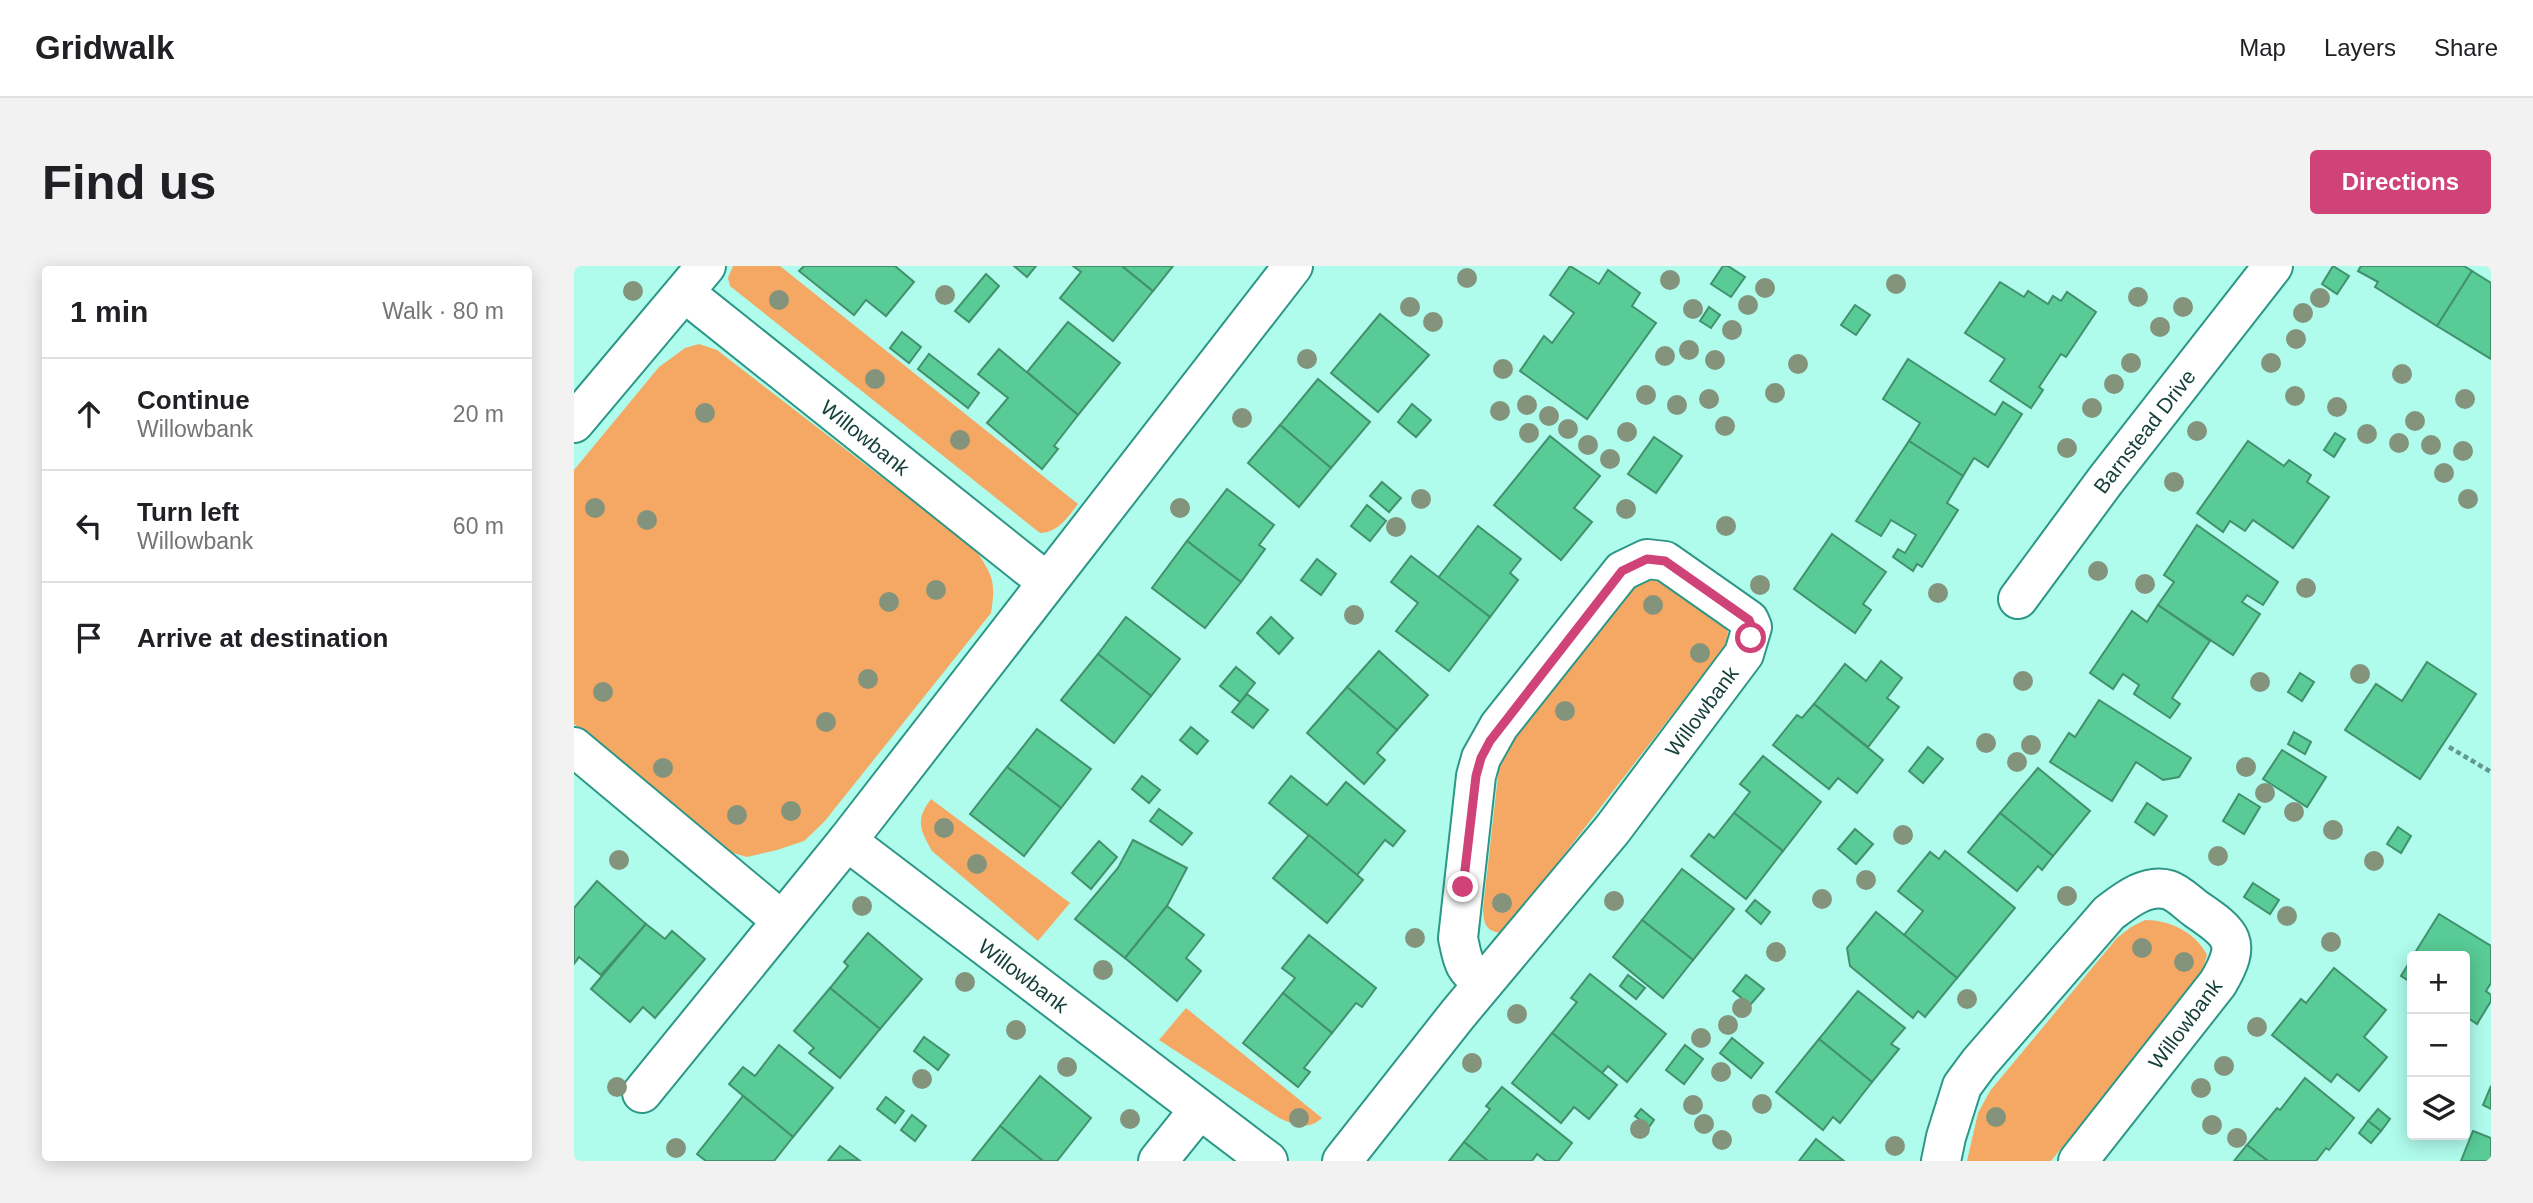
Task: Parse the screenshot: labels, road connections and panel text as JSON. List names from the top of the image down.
{
  "streets": {
    "street": ["Barnstead Drive", "Willowbank"]
  },
  "page": {
    "header": "Gridwalk",
    "nav": ["Map", "Layers", "Share"],
    "buttons": "Directions",
    "title": "Find us",
    "heading": ["1 min", "Walk · 80 m"],
    "list": [
      ["Continue", "Willowbank", "20 m"],
      ["Turn left", "Willowbank", "60 m"],
      "Arrive at destination"
    ],
    "map_buttons": ["+", "−"]
  }
}
